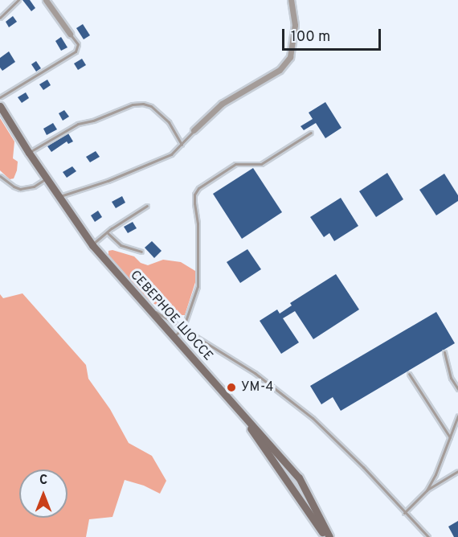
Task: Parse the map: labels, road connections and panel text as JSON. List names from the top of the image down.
{
  "streets": {
    "main road": ["СЕВЕРНОЕ ШОССЕ"]
  },
  "places": ["УМ-4"],
  "scale_bar": "100 m",
  "north": "top"
}
